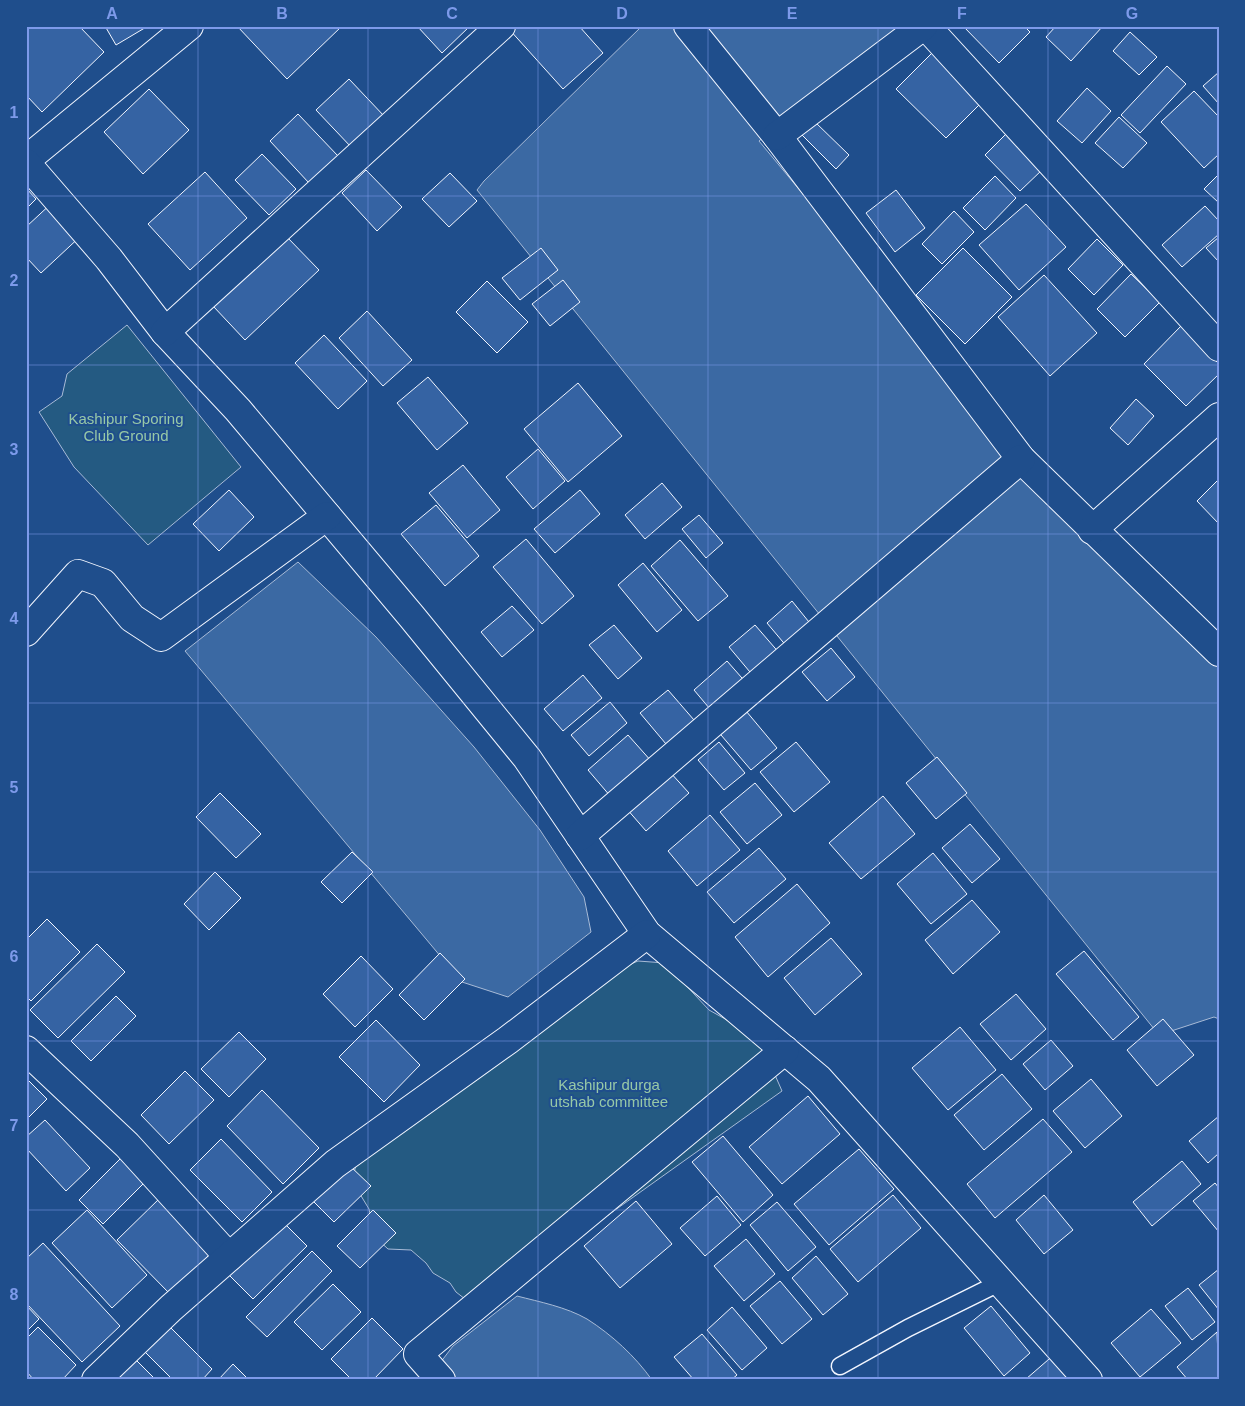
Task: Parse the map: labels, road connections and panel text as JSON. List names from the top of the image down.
{
  "parks": ["Kashipur Sporing Club Ground", "Kashipur durga utshab committee"],
  "grid": {
    "columns": [
      "A",
      "B",
      "C",
      "D",
      "E",
      "F",
      "G"
    ],
    "rows": [
      "1",
      "2",
      "3",
      "4",
      "5",
      "6",
      "7",
      "8"
    ]
  }
}
